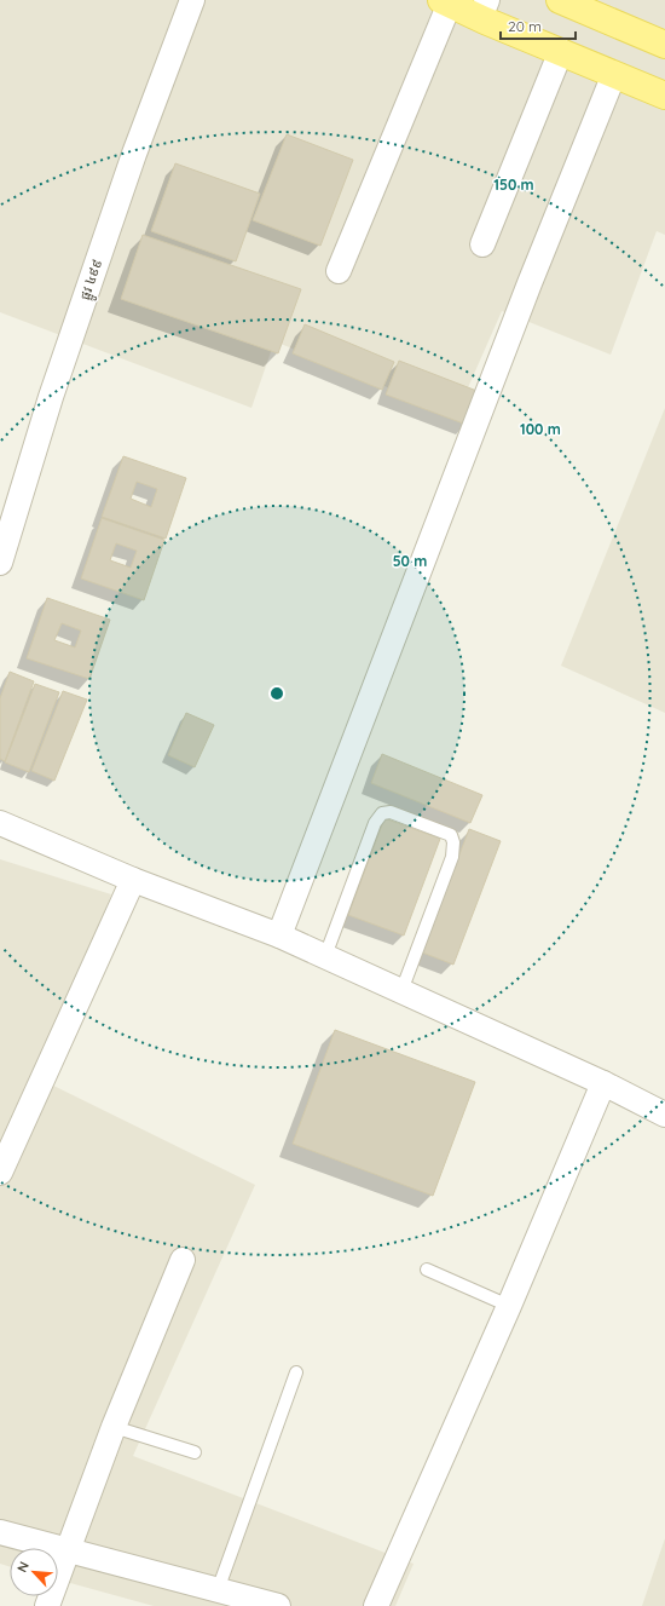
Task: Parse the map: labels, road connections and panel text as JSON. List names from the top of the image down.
{
  "streets": {
    "street": ["ផ្លូវ ៤៩៩"]
  },
  "scale_bar": "20 m",
  "north": "top left",
  "rings": ["150 m", "100 m", "50 m"]
}
